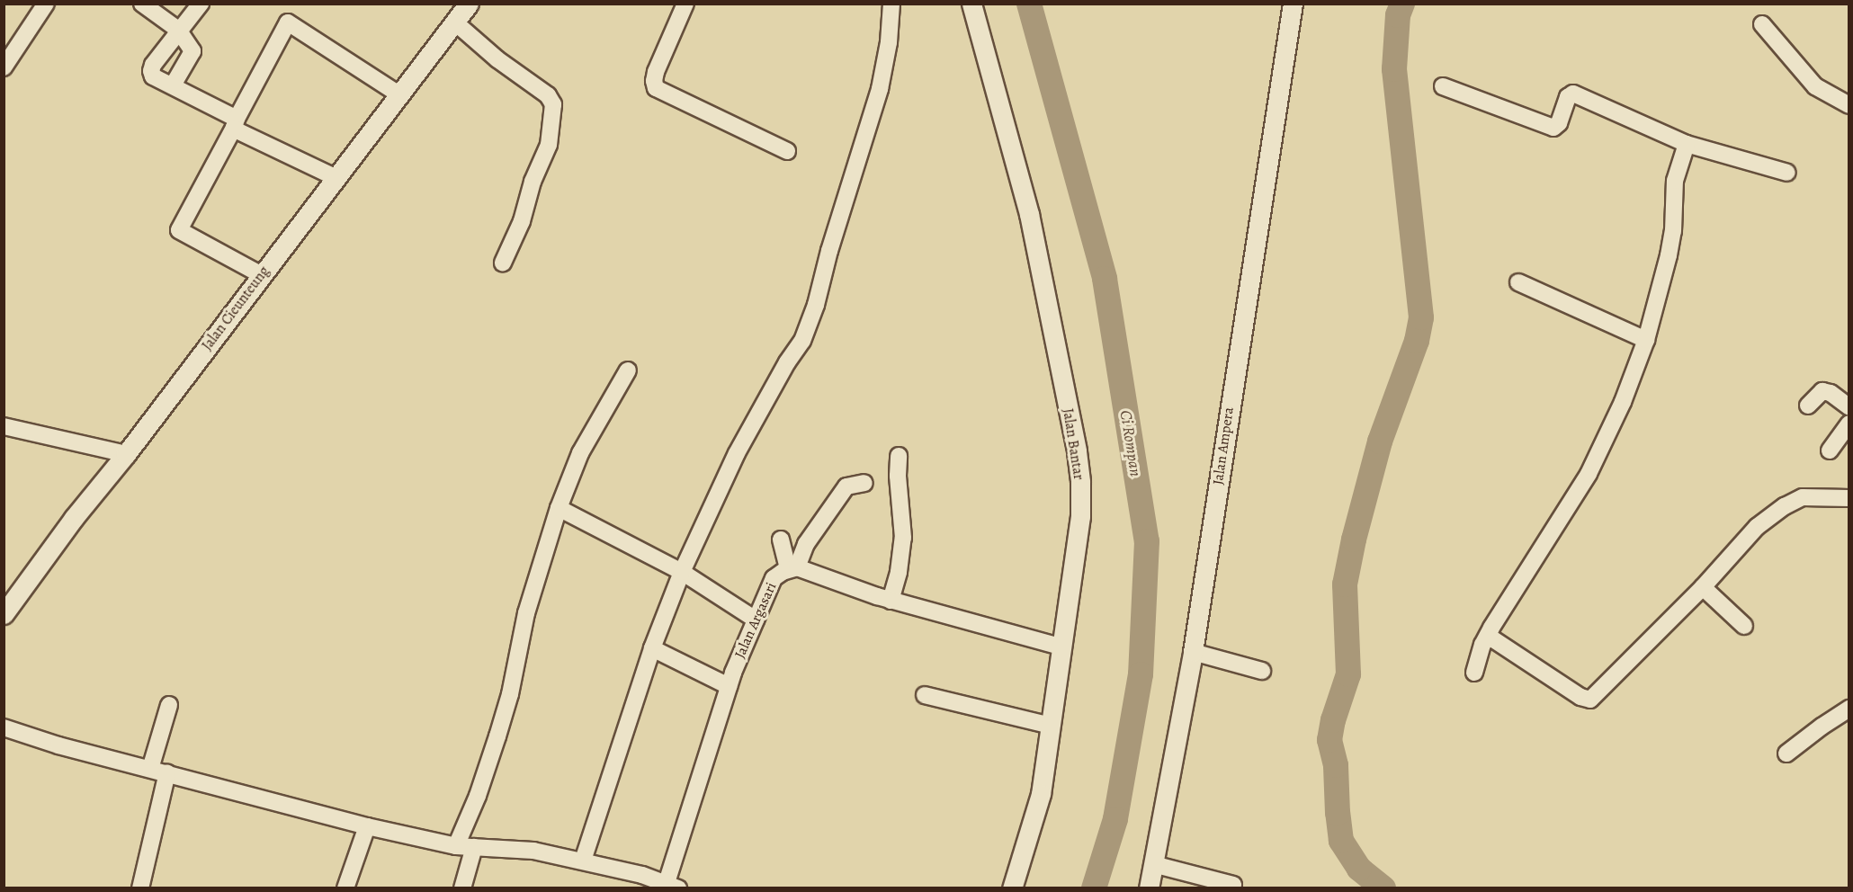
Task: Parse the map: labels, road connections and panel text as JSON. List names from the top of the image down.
{
  "streets": {
    "street": [
      "Jalan Cieunteung",
      "Jalan Bantar",
      "Jalan Ampera",
      "Jalan Argasari"
    ]
  },
  "water": ["Ci Rompan"]
}
